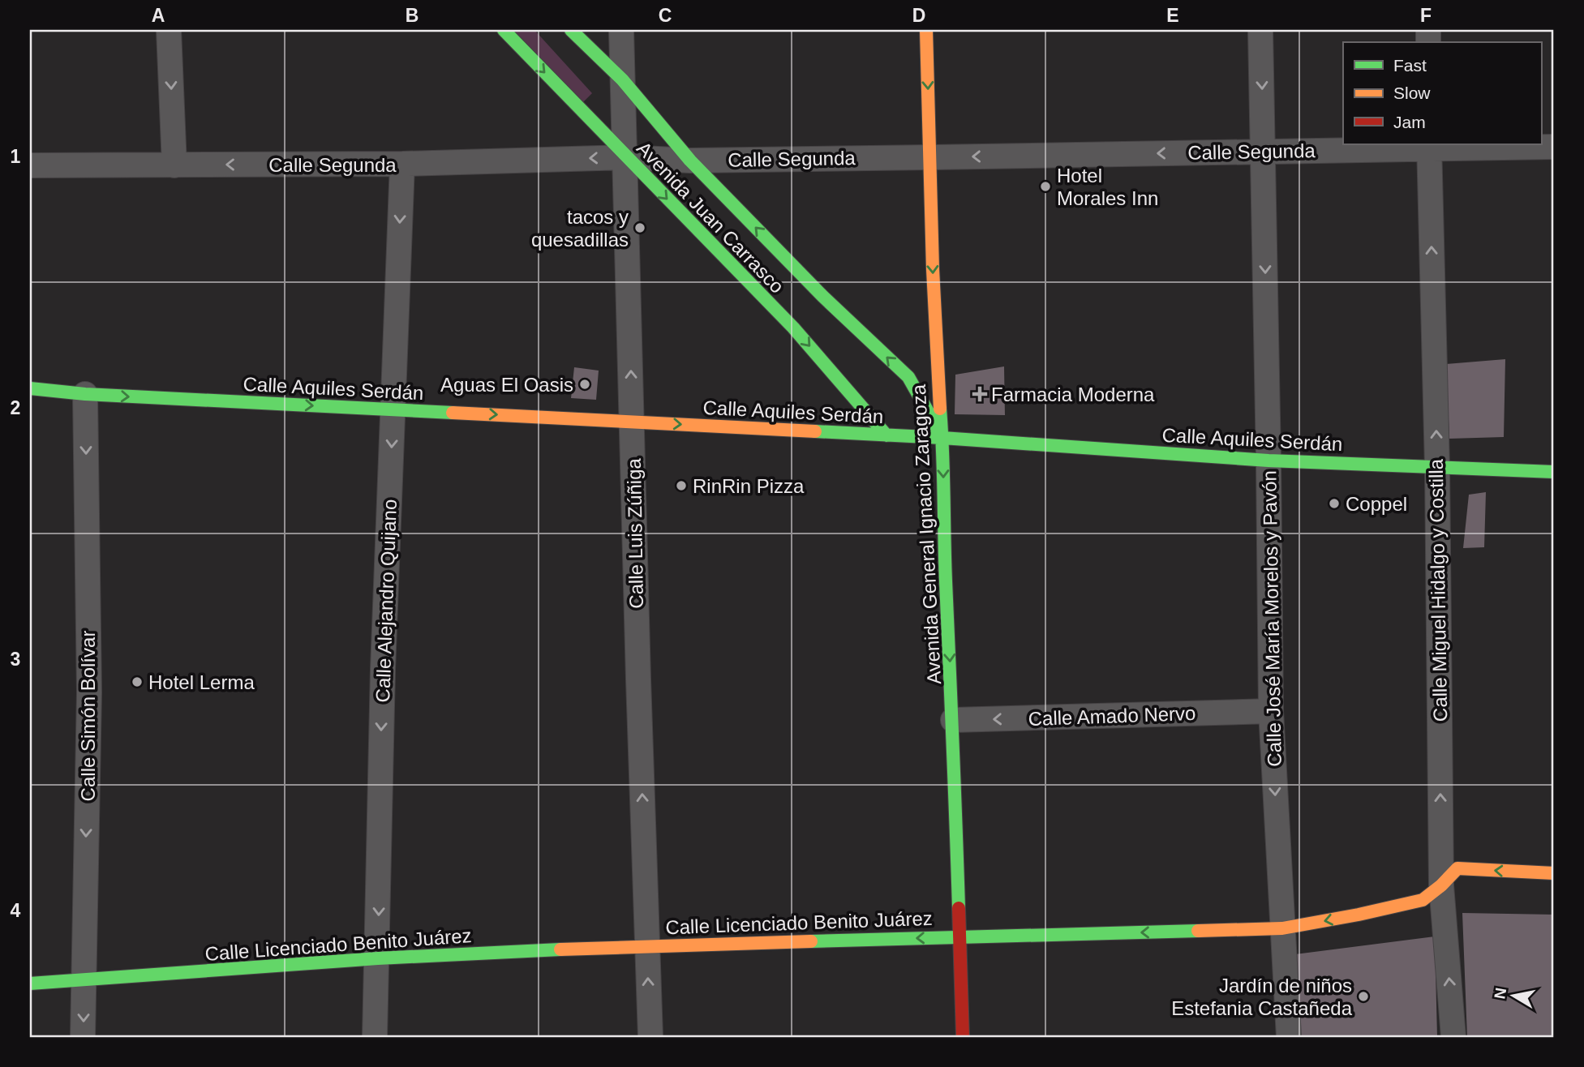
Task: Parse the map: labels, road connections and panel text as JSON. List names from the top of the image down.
{
  "streets": {
    "street": [
      "Calle Segunda",
      "Avenida Juan Carrasco",
      "Calle Aquiles Serdán",
      "Calle Luis Zúñiga",
      "Avenida General Ignacio Zaragoza",
      "Calle Miguel Hidalgo y Costilla",
      "Calle Alejandro Quijano",
      "Calle José María Morelos y Pavón",
      "Calle Simón Bolívar",
      "Calle Amado Nervo",
      "Calle Licenciado Benito Juárez"
    ]
  },
  "crossings": [
    ["Calle Segunda", "Avenida Juan Carrasco"],
    ["Calle Segunda", "Calle Luis Zúñiga"],
    ["Calle Segunda", "Avenida General Ignacio Zaragoza"],
    ["Calle Segunda", "Calle Miguel Hidalgo y Costilla"],
    ["Calle Segunda", "Calle Alejandro Quijano"],
    ["Calle Segunda", "Calle José María Morelos y Pavón"],
    ["Avenida Juan Carrasco", "Calle Aquiles Serdán"],
    ["Avenida Juan Carrasco", "Calle Luis Zúñiga"],
    ["Avenida Juan Carrasco", "Avenida General Ignacio Zaragoza"],
    ["Calle Aquiles Serdán", "Calle Luis Zúñiga"],
    ["Calle Aquiles Serdán", "Avenida General Ignacio Zaragoza"],
    ["Calle Aquiles Serdán", "Calle Miguel Hidalgo y Costilla"],
    ["Calle Aquiles Serdán", "Calle Alejandro Quijano"],
    ["Calle Aquiles Serdán", "Calle José María Morelos y Pavón"],
    ["Calle Aquiles Serdán", "Calle Simón Bolívar"],
    ["Calle Luis Zúñiga", "Calle Licenciado Benito Juárez"],
    ["Avenida General Ignacio Zaragoza", "Calle Amado Nervo"],
    ["Avenida General Ignacio Zaragoza", "Calle Licenciado Benito Juárez"],
    ["Calle Miguel Hidalgo y Costilla", "Calle Licenciado Benito Juárez"],
    ["Calle Alejandro Quijano", "Calle Licenciado Benito Juárez"],
    ["Calle José María Morelos y Pavón", "Calle Amado Nervo"],
    ["Calle José María Morelos y Pavón", "Calle Licenciado Benito Juárez"],
    ["Calle Simón Bolívar", "Calle Licenciado Benito Juárez"]
  ],
  "one_way": [
    "Calle Segunda",
    "Calle Aquiles Serdán",
    "Calle Luis Zúñiga",
    "Avenida General Ignacio Zaragoza",
    "Calle Miguel Hidalgo y Costilla",
    "Calle Alejandro Quijano",
    "Calle José María Morelos y Pavón",
    "Calle Simón Bolívar",
    "Calle Amado Nervo",
    "Calle Licenciado Benito Juárez"
  ],
  "places": {
    "other": [
      "Hotel Morales Inn",
      "tacos y quesadillas",
      "Aguas El Oasis",
      "RinRin Pizza",
      "Coppel",
      "Hotel Lerma",
      "Jardín de niños Estefania Castañeda"
    ],
    "health": ["Farmacia Moderna"]
  },
  "legend": ["Fast", "Slow", "Jam"],
  "north": "left",
  "grid": {
    "columns": [
      "A",
      "B",
      "C",
      "D",
      "E",
      "F"
    ],
    "rows": [
      "1",
      "2",
      "3",
      "4"
    ]
  }
}
